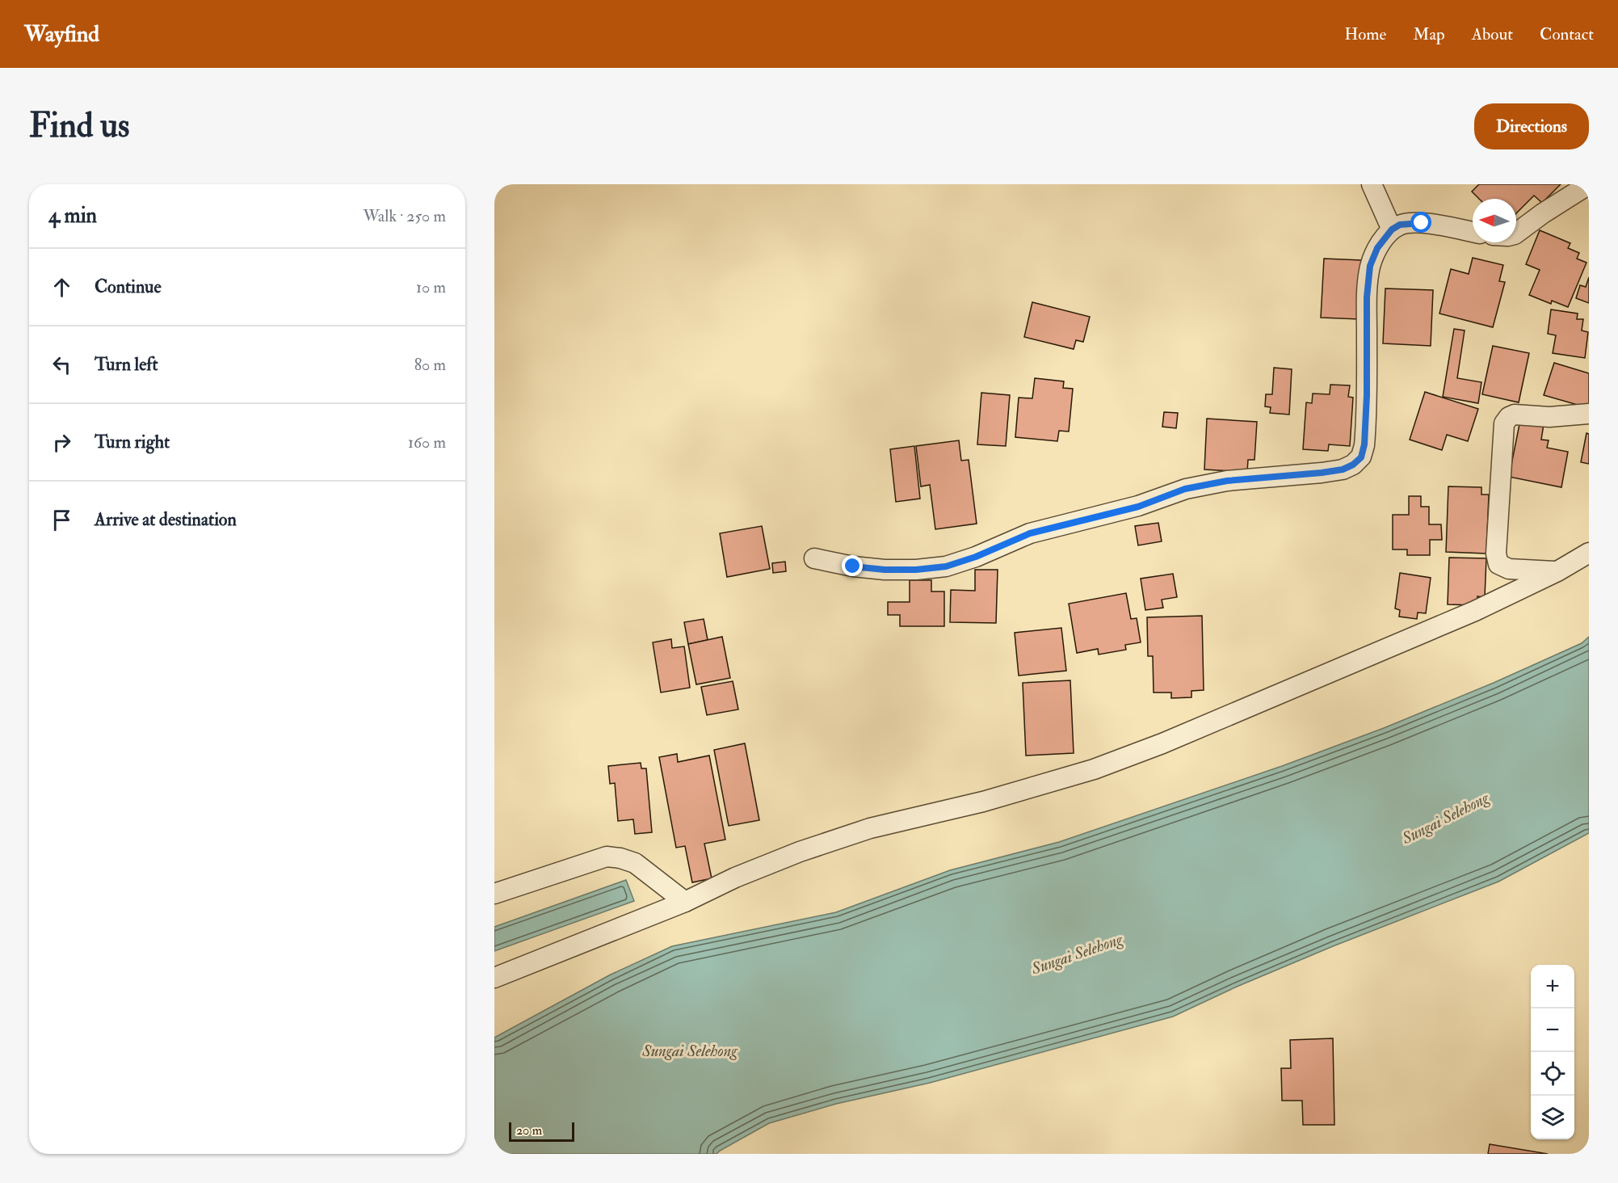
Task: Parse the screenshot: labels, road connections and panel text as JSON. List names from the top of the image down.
{
  "water": ["Sungai Selehong"],
  "scale_bar": "20 m",
  "north": "left",
  "page": {
    "header": "Wayfind",
    "nav": [
      "Home",
      "Map",
      "About",
      "Contact"
    ],
    "buttons": "Directions",
    "title": "Find us",
    "heading": ["4 min", "Walk · 250 m"],
    "list": [
      ["Continue", "10 m"],
      ["Turn left", "80 m"],
      ["Turn right", "160 m"],
      "Arrive at destination"
    ],
    "map_buttons": ["+", "−"],
    "scale": "20 m"
  }
}
